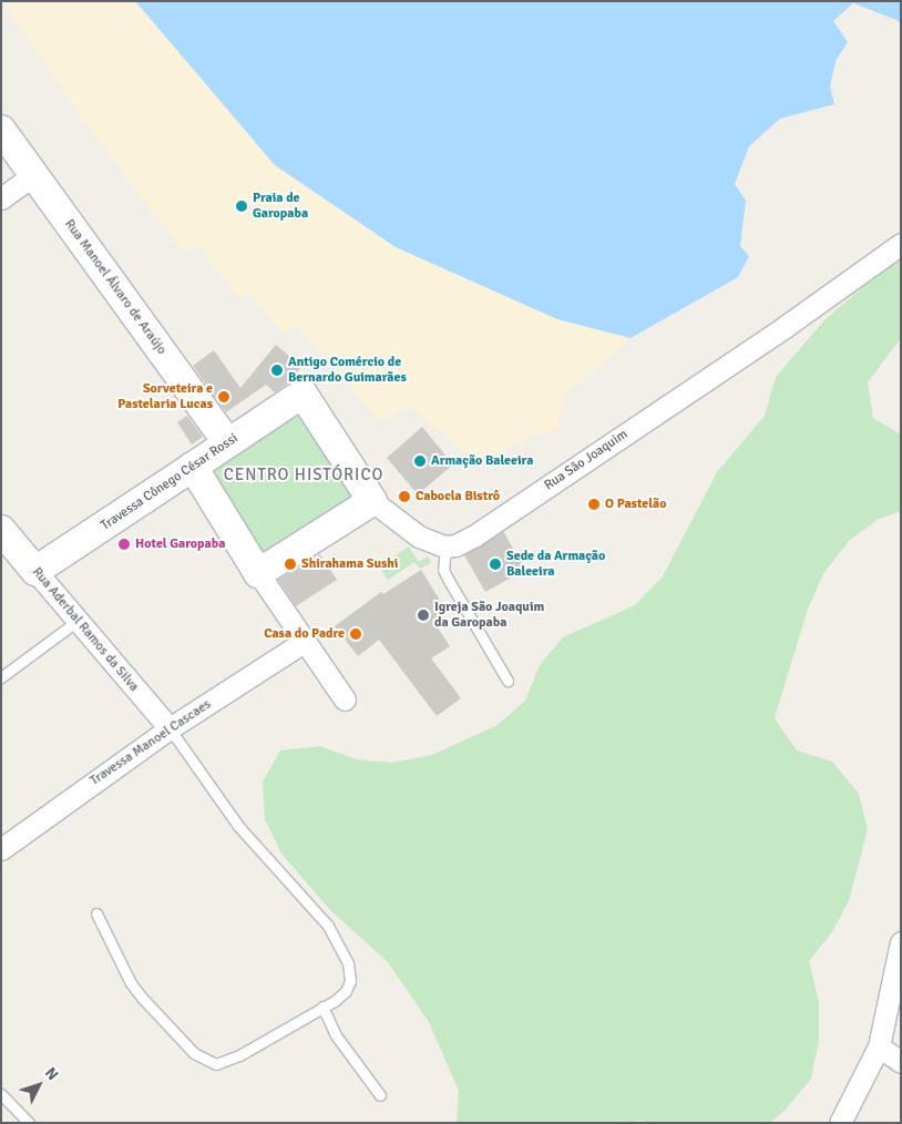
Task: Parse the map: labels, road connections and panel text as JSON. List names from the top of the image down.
{
  "streets": {
    "street": [
      "Rua Manoel Álvaro de Araújo",
      "Rua São Joaquim",
      "Travessa Cônego César Rossi",
      "Rua Aderbal Ramos da Silva",
      "Travessa Manoel Cascaes"
    ]
  },
  "crossings": [
    ["Rua Manoel Álvaro de Araújo", "Travessa Cônego César Rossi"],
    ["Travessa Cônego César Rossi", "Rua Aderbal Ramos da Silva"],
    ["Rua Aderbal Ramos da Silva", "Travessa Manoel Cascaes"]
  ],
  "districts": ["CENTRO HISTÓRICO"],
  "places": [
    "Praia de Garopaba",
    "Antigo Comércio de Bernardo Guimarães",
    "Sorveteira e Pastelaria Lucas",
    "Armação Baleeira",
    "Cabocla Bistrô",
    "O Pastelão",
    "Hotel Garopaba",
    "Shirahama Sushi",
    "Sede da Armação Baleeira",
    "Igreja São Joaquim da Garopaba",
    "Casa do Padre"
  ],
  "north": "top right"
}
